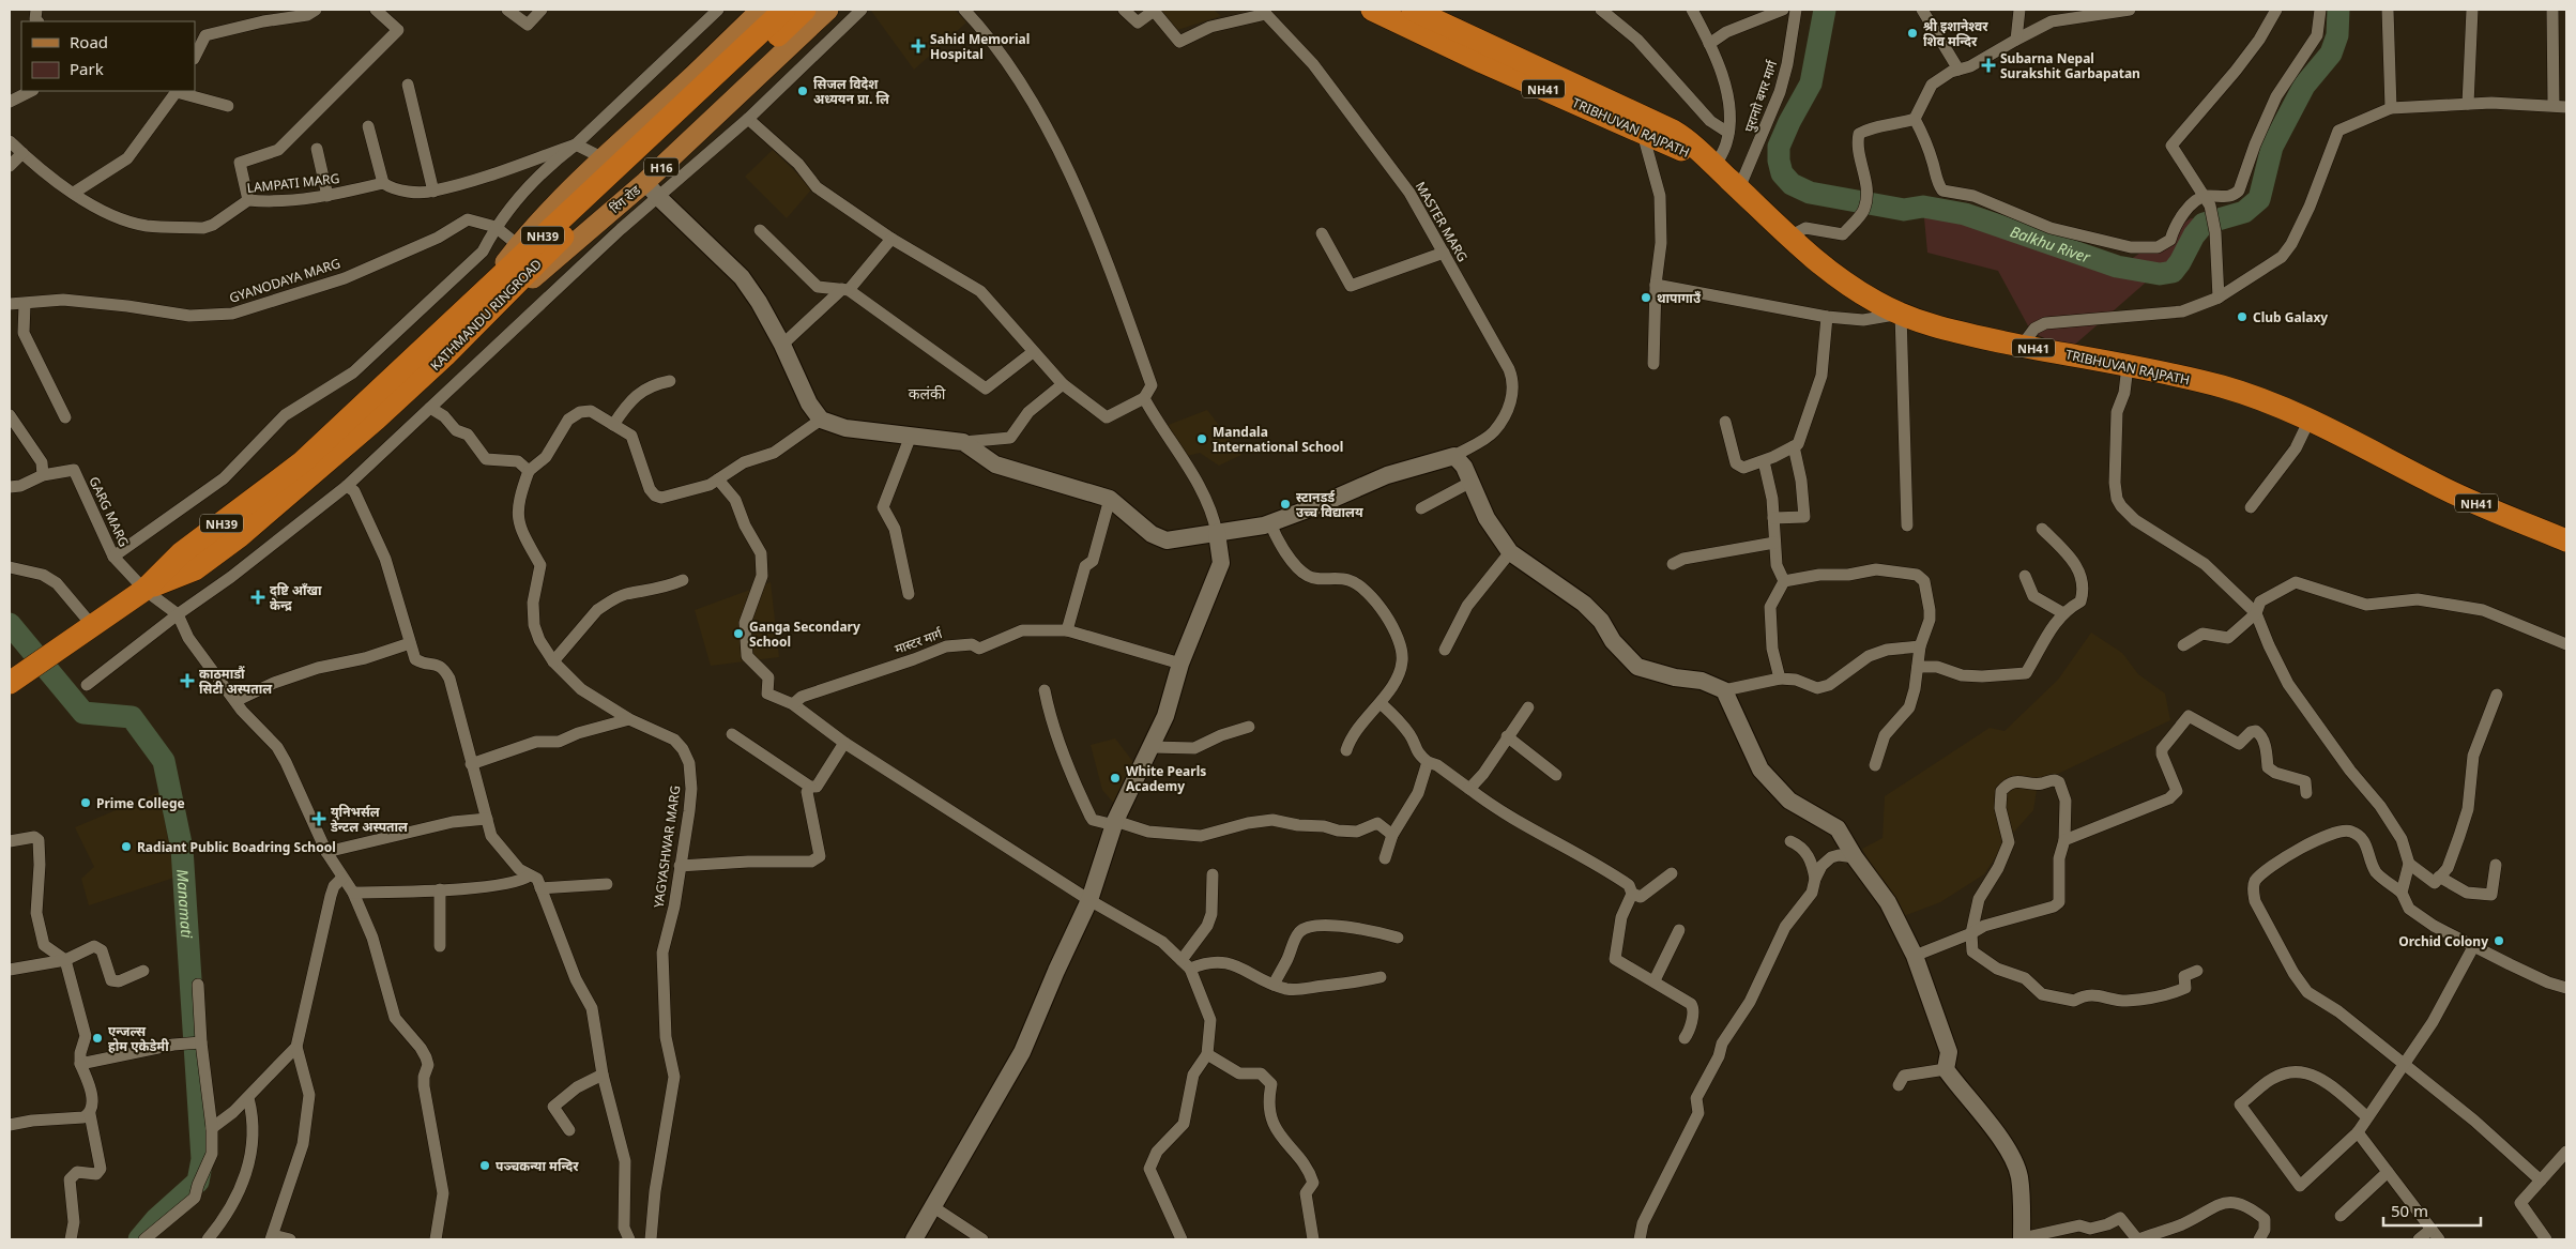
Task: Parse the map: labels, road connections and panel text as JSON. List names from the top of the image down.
{
  "streets": {
    "highway": [
      "NH41",
      "TRIBHUVAN RAJPATH",
      "NH39",
      "KATHMANDU RINGROAD"
    ],
    "main road": ["H16", "रिंग रोड"],
    "street": [
      "पुरानाो बगर मार्ग",
      "LAMPATI MARG",
      "MASTER MARG",
      "GYANODAYA MARG",
      "GARG MARG",
      "मास्टर मार्ग",
      "YAGYASHWAR MARG"
    ]
  },
  "crossings": [
    ["पुरानाो बगर मार्ग", "TRIBHUVAN RAJPATH"],
    ["रिंग रोड", "KATHMANDU RINGROAD"],
    ["KATHMANDU RINGROAD", "GARG MARG"]
  ],
  "districts": ["कलंकी"],
  "water": ["Balkhu River", "Manamati"],
  "places": {
    "other": [
      "श्री इशानेश्वर शिव मन्दिर",
      "सिजल विदेश अध्ययन प्रा. लि",
      "थापागाउँ",
      "Club Galaxy",
      "Mandala International School",
      "स्टानडर्ड उच्च विद्यालय",
      "Ganga Secondary School",
      "White Pearls Academy",
      "Prime College",
      "Radiant Public Boadring School",
      "Orchid Colony",
      "एन्जल्स होम एकेडेमी",
      "पञ्चकन्या मन्दिर"
    ],
    "health": [
      "Sahid Memorial Hospital",
      "Subarna Nepal Surakshit Garbapatan",
      "द्ष्टि आँखा केन्द्र",
      "काठमाडौं सिटी अस्पताल",
      "युनिभर्सल डेन्टल अस्पताल"
    ]
  },
  "legend": ["Road", "Park"],
  "scale_bar": "50 m"
}
